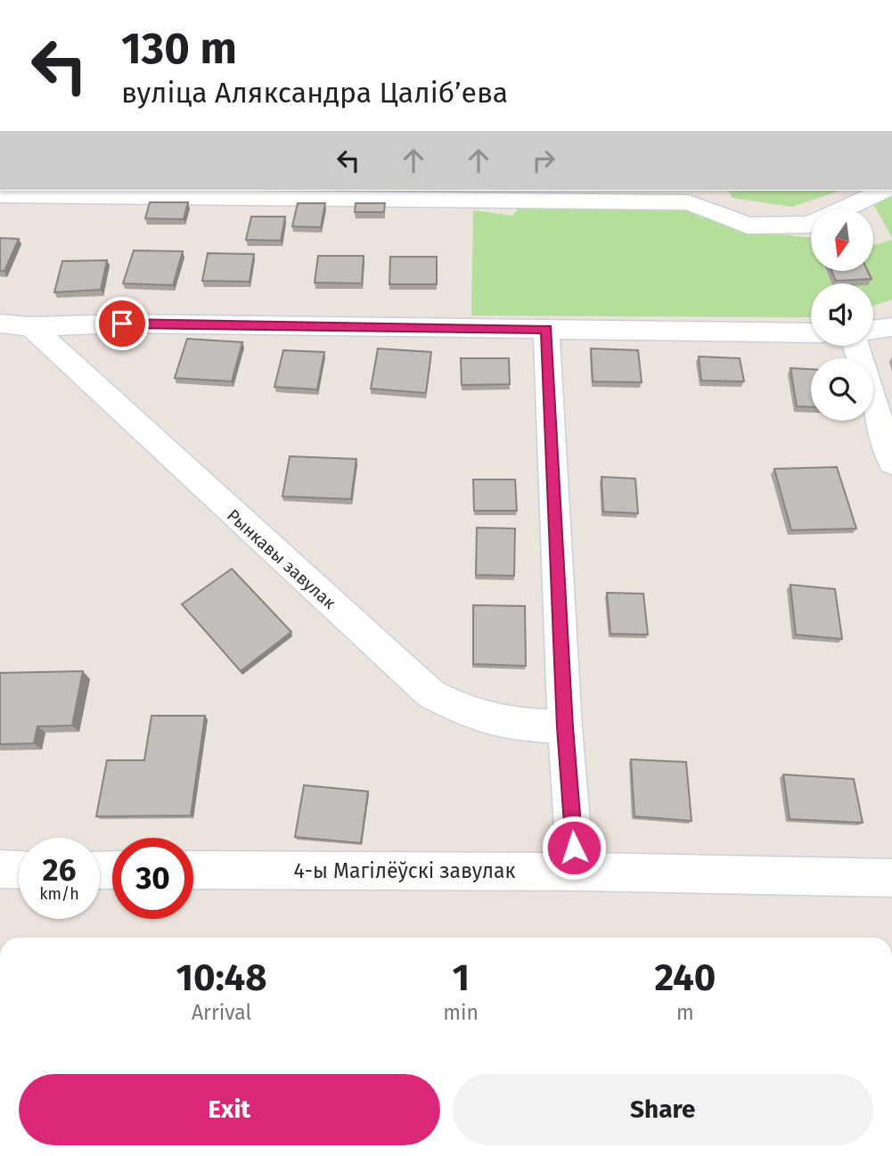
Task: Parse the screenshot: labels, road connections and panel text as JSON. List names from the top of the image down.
{
  "streets": {
    "street": ["Рынкавы завулак", "4-ы Магілёўскі завулак"]
  },
  "north": "bottom",
  "page": {
    "turn": ["130 m", "вуліца Аляксандра Цалібʼева"],
    "speed": "26 km/h",
    "limit": "30",
    "eta": [
      "10:48",
      "Arrival",
      "1",
      "min",
      "240",
      "m"
    ],
    "buttons": ["Exit", "Share"]
  }
}
